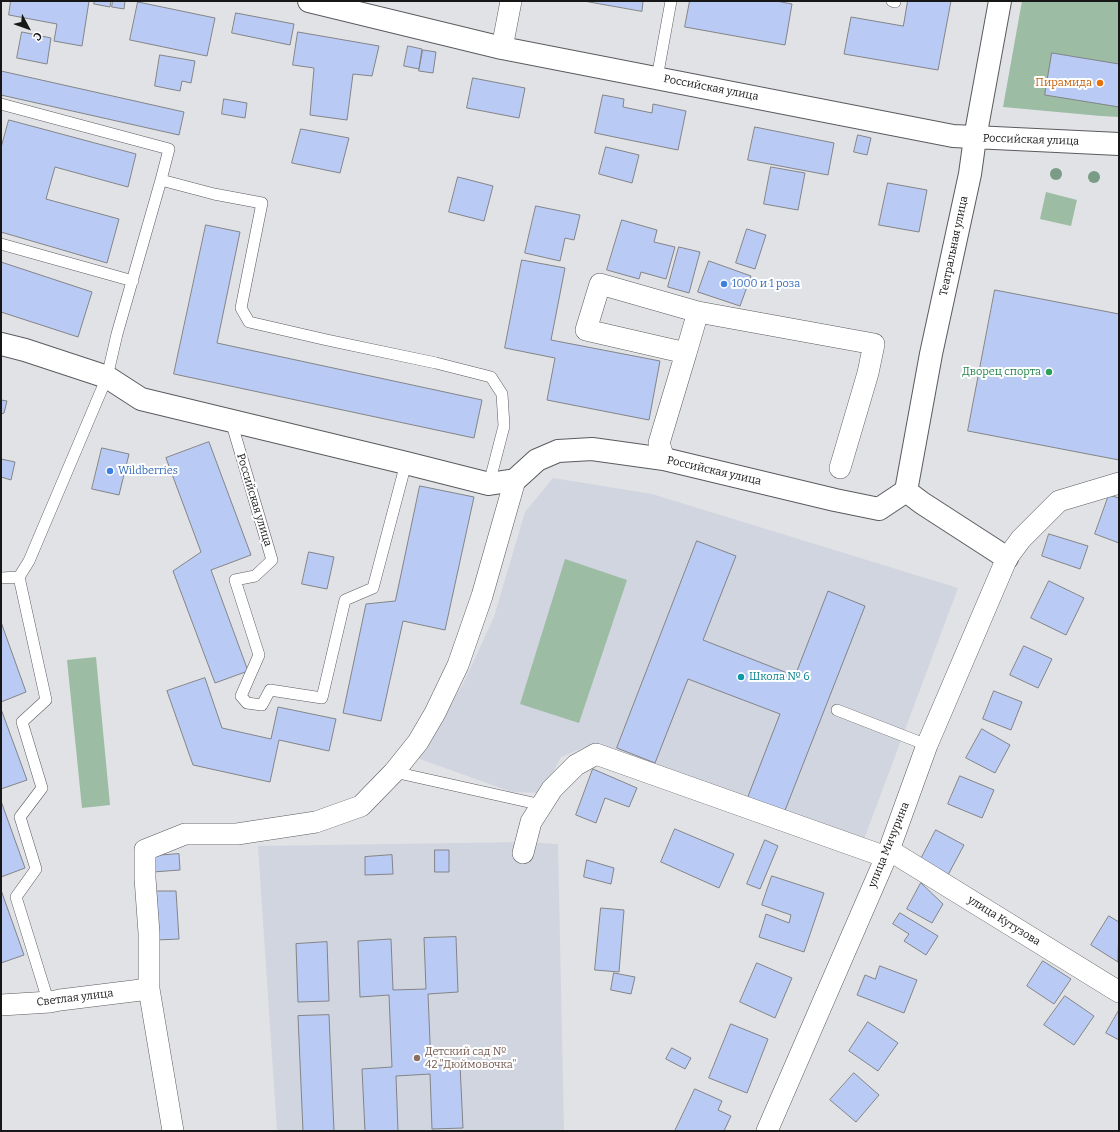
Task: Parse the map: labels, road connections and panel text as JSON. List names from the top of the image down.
{
  "streets": {
    "street": [
      "Российская улица",
      "Театральная улица",
      "улица Мичурина",
      "улица Кутузова",
      "Светлая улица"
    ]
  },
  "crossings": [
    ["Российская улица", "Театральная улица"],
    ["улица Мичурина", "улица Кутузова"]
  ],
  "places": [
    "Пирамида",
    "1000 и 1 роза",
    "Дворец спорта",
    "Wildberries",
    "Школа № 6",
    "Детский сад № 42 \"Дюймовочка\""
  ],
  "north": "bottom right"
}
